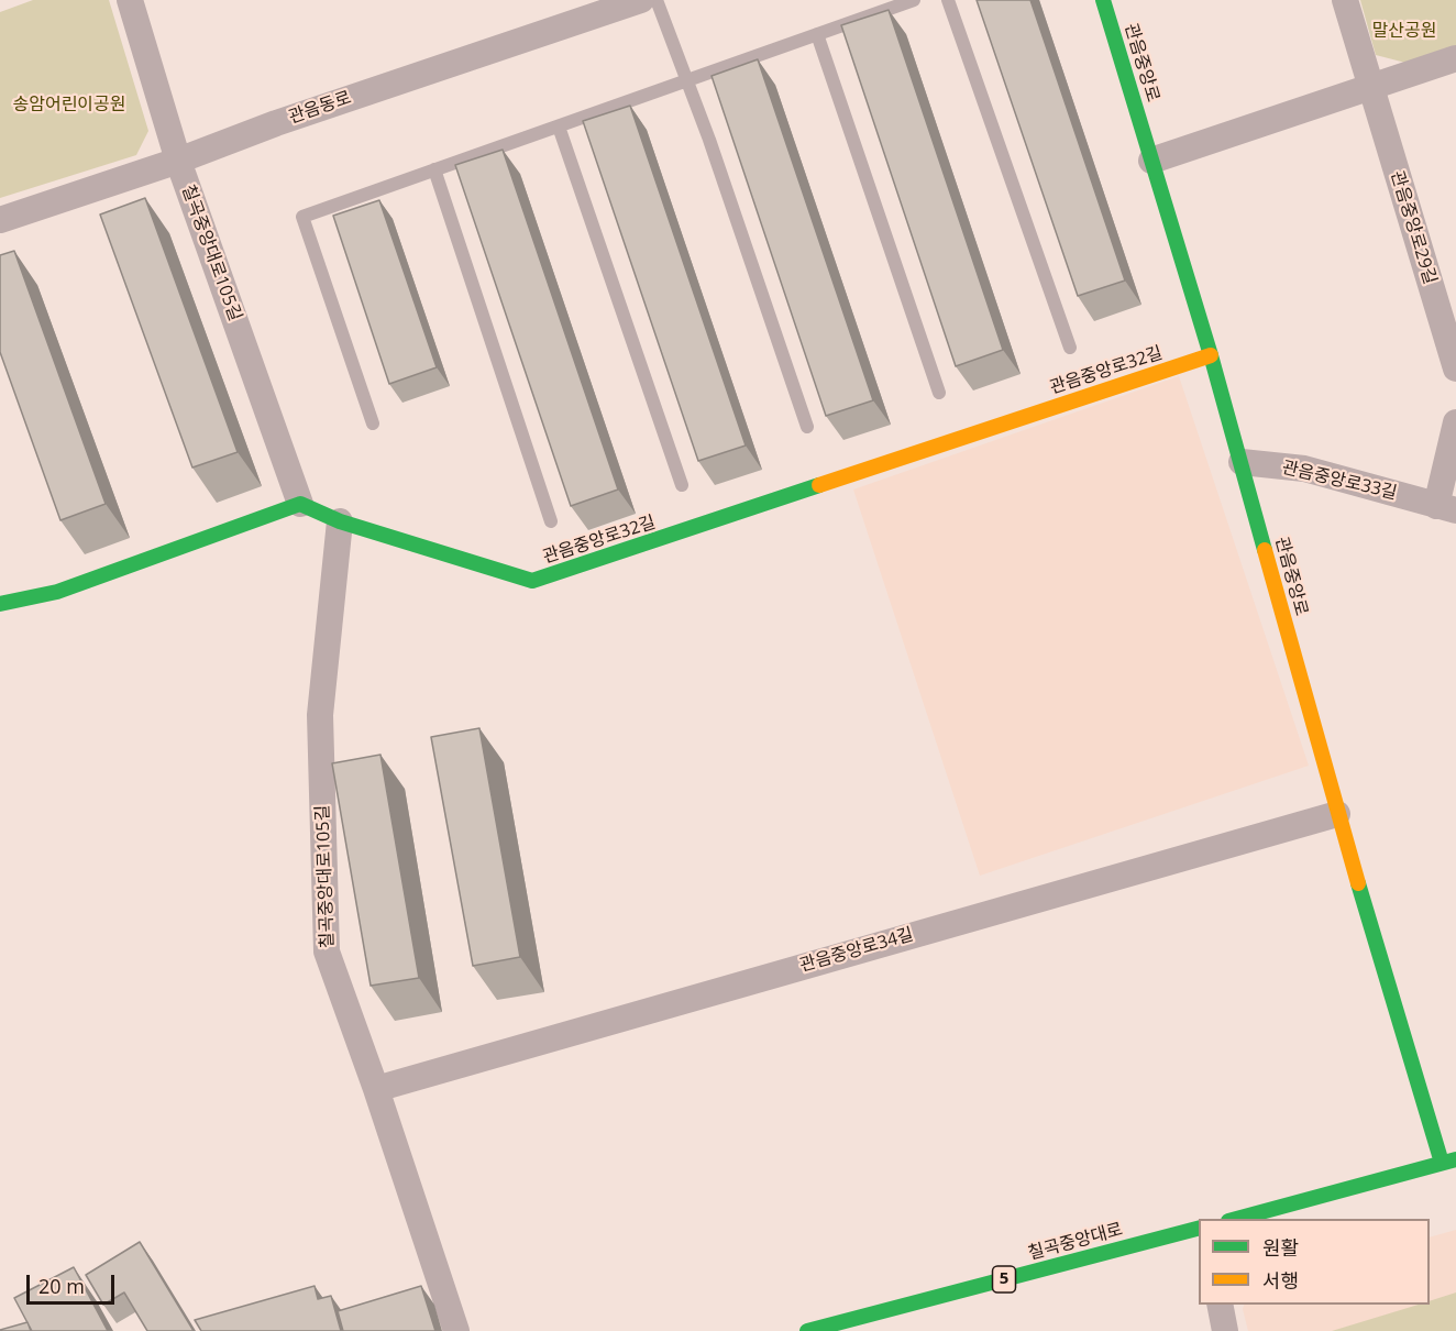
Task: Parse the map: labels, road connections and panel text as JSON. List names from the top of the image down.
{
  "streets": {
    "main road": [
      "관음중앙로",
      "관음중앙로32길",
      "칠곡중앙대로",
      "5"
    ],
    "street": [
      "관음동로",
      "관음중앙로29길",
      "칠곡중앙대로105길",
      "관음중앙로33길",
      "관음중앙로34길"
    ]
  },
  "crossings": [
    ["관음중앙로", "관음중앙로32길"],
    ["관음중앙로", "관음중앙로33길"],
    ["관음중앙로", "관음중앙로34길"],
    ["관음동로", "칠곡중앙대로105길"],
    ["칠곡중앙대로105길", "관음중앙로32길"],
    ["칠곡중앙대로105길", "관음중앙로34길"]
  ],
  "parks": ["말산공원", "송암어린이공원"],
  "legend": ["원활", "서행"],
  "scale_bar": "20 m"
}
